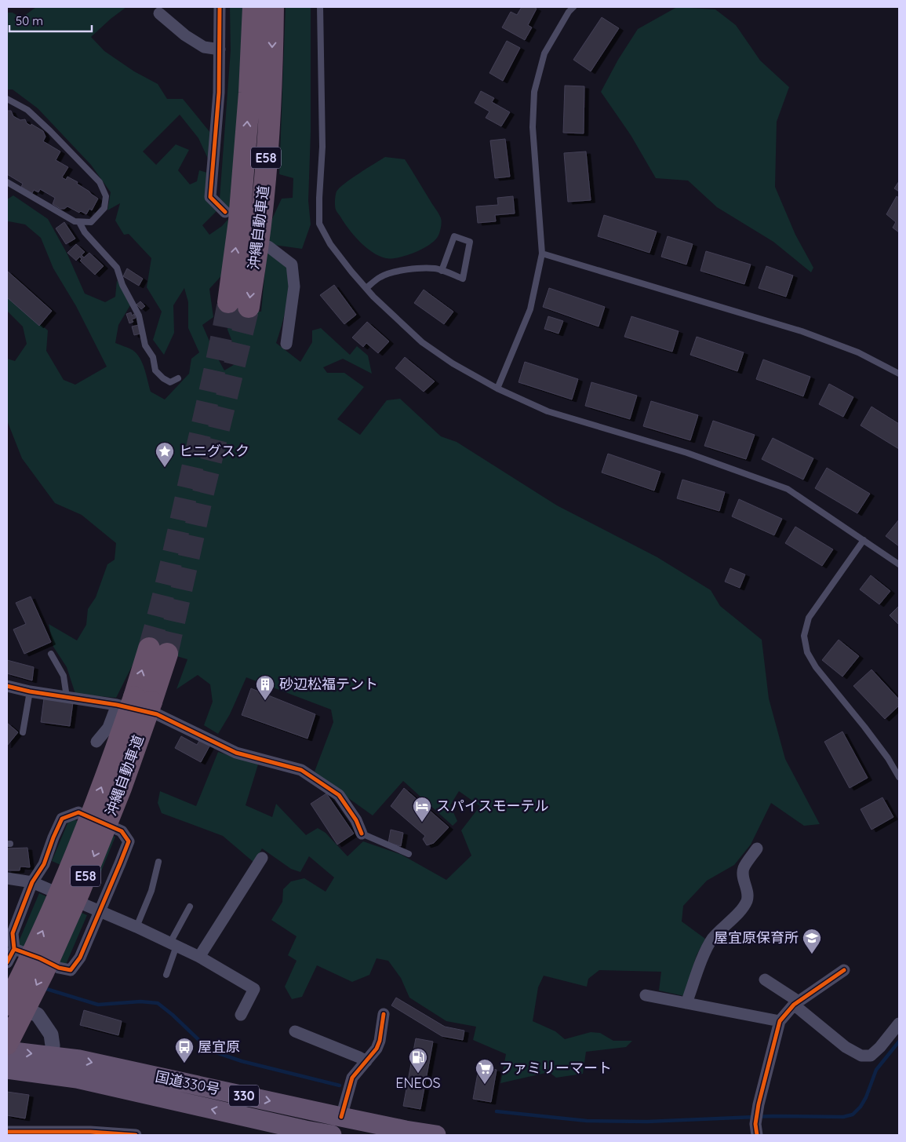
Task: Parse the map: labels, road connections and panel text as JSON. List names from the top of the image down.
{
  "streets": {
    "highway": [
      "E58",
      "沖縄自動車道",
      "国道330号",
      "330"
    ]
  },
  "places": {
    "place": ["ヒニグスク"],
    "building": ["砂辺松福テント"],
    "hotel": ["スパイスモーテル"],
    "school or university": ["屋宜原保育所"],
    "bus stop": ["屋宜原"],
    "fuel station": ["ENEOS"],
    "supermarket": ["ファミリーマート"]
  },
  "scale_bar": "50 m"
}
